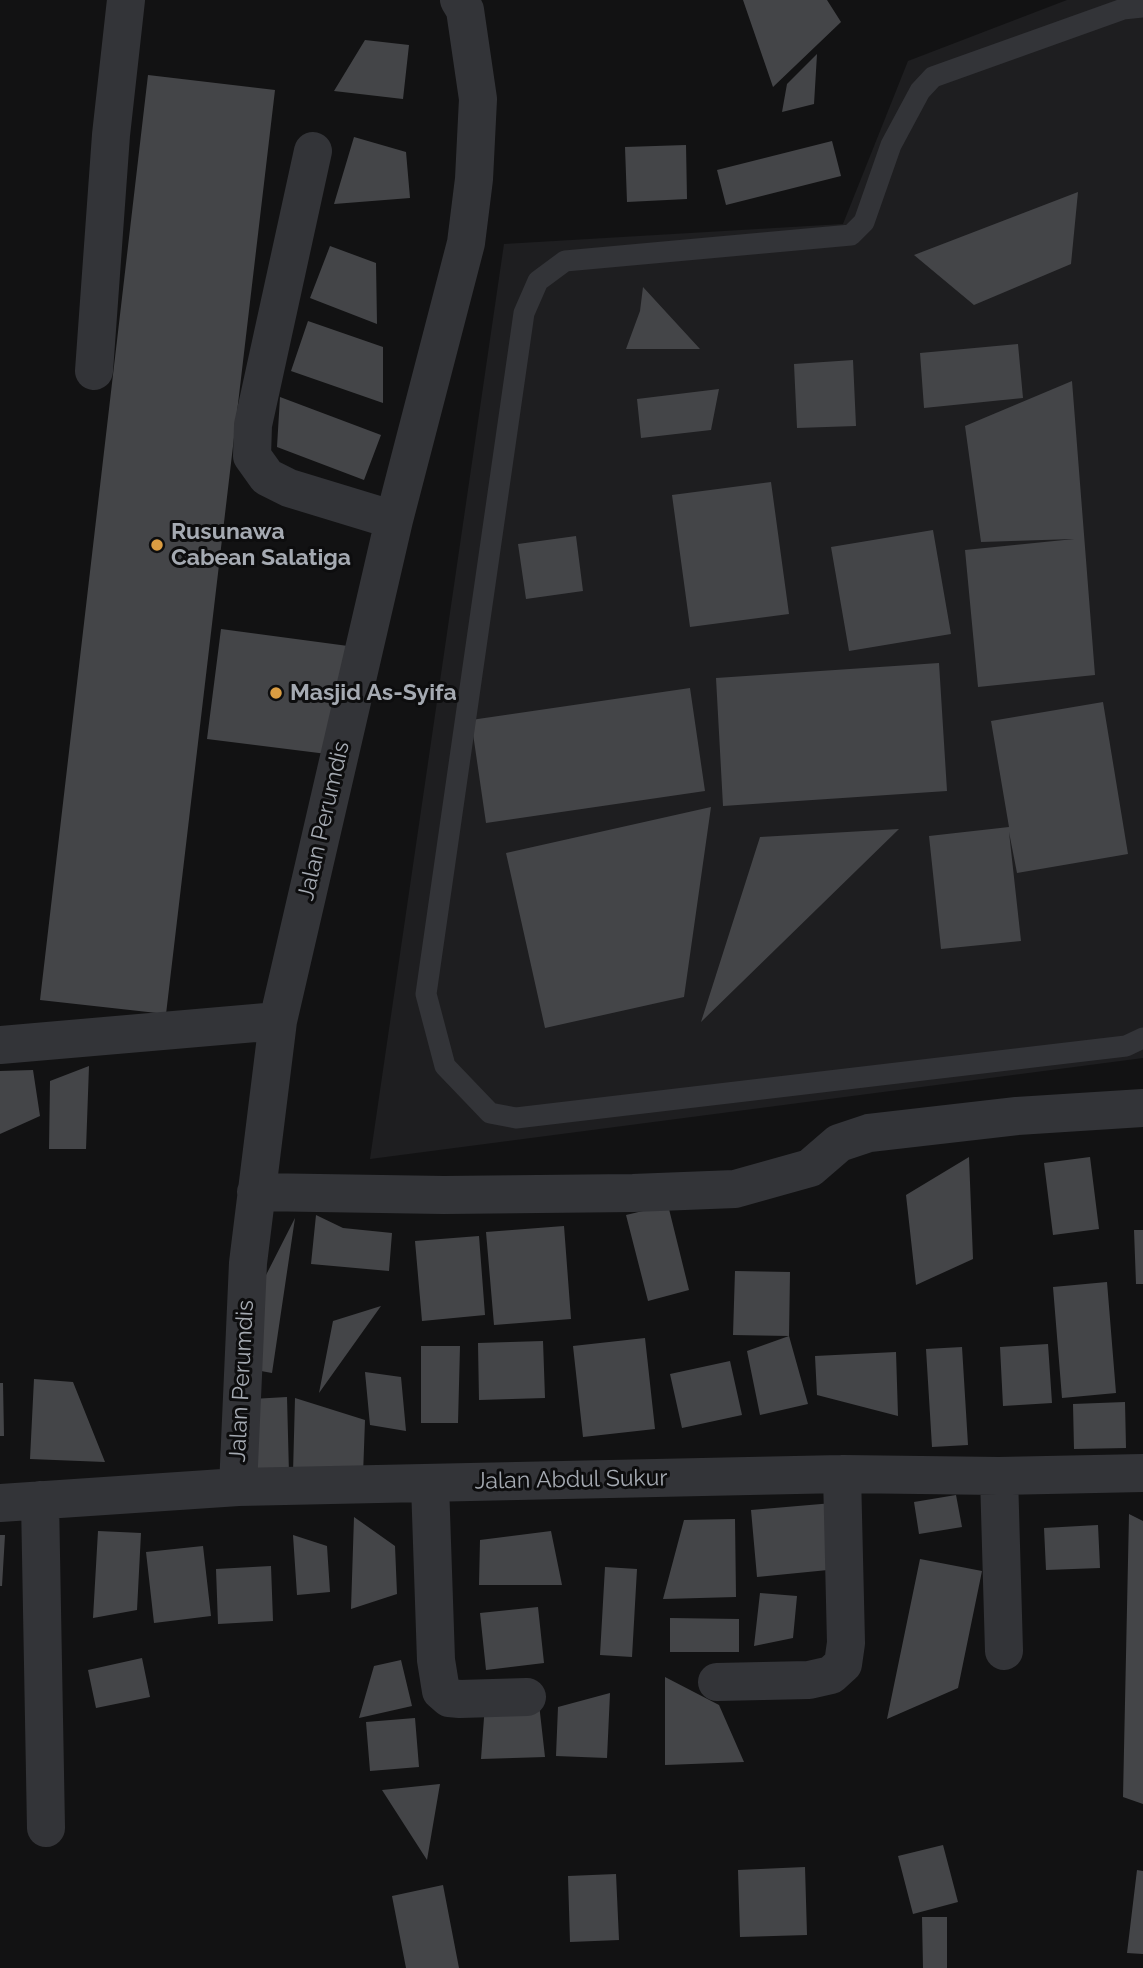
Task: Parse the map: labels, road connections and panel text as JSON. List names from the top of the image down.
{
  "streets": {
    "street": ["Jalan Perumdis", "Jalan Abdul Sukur"]
  },
  "crossings": [
    ["Jalan Perumdis", "Jalan Abdul Sukur"]
  ],
  "places": ["Rusunawa Cabean Salatiga", "Masjid As-Syifa"]
}
